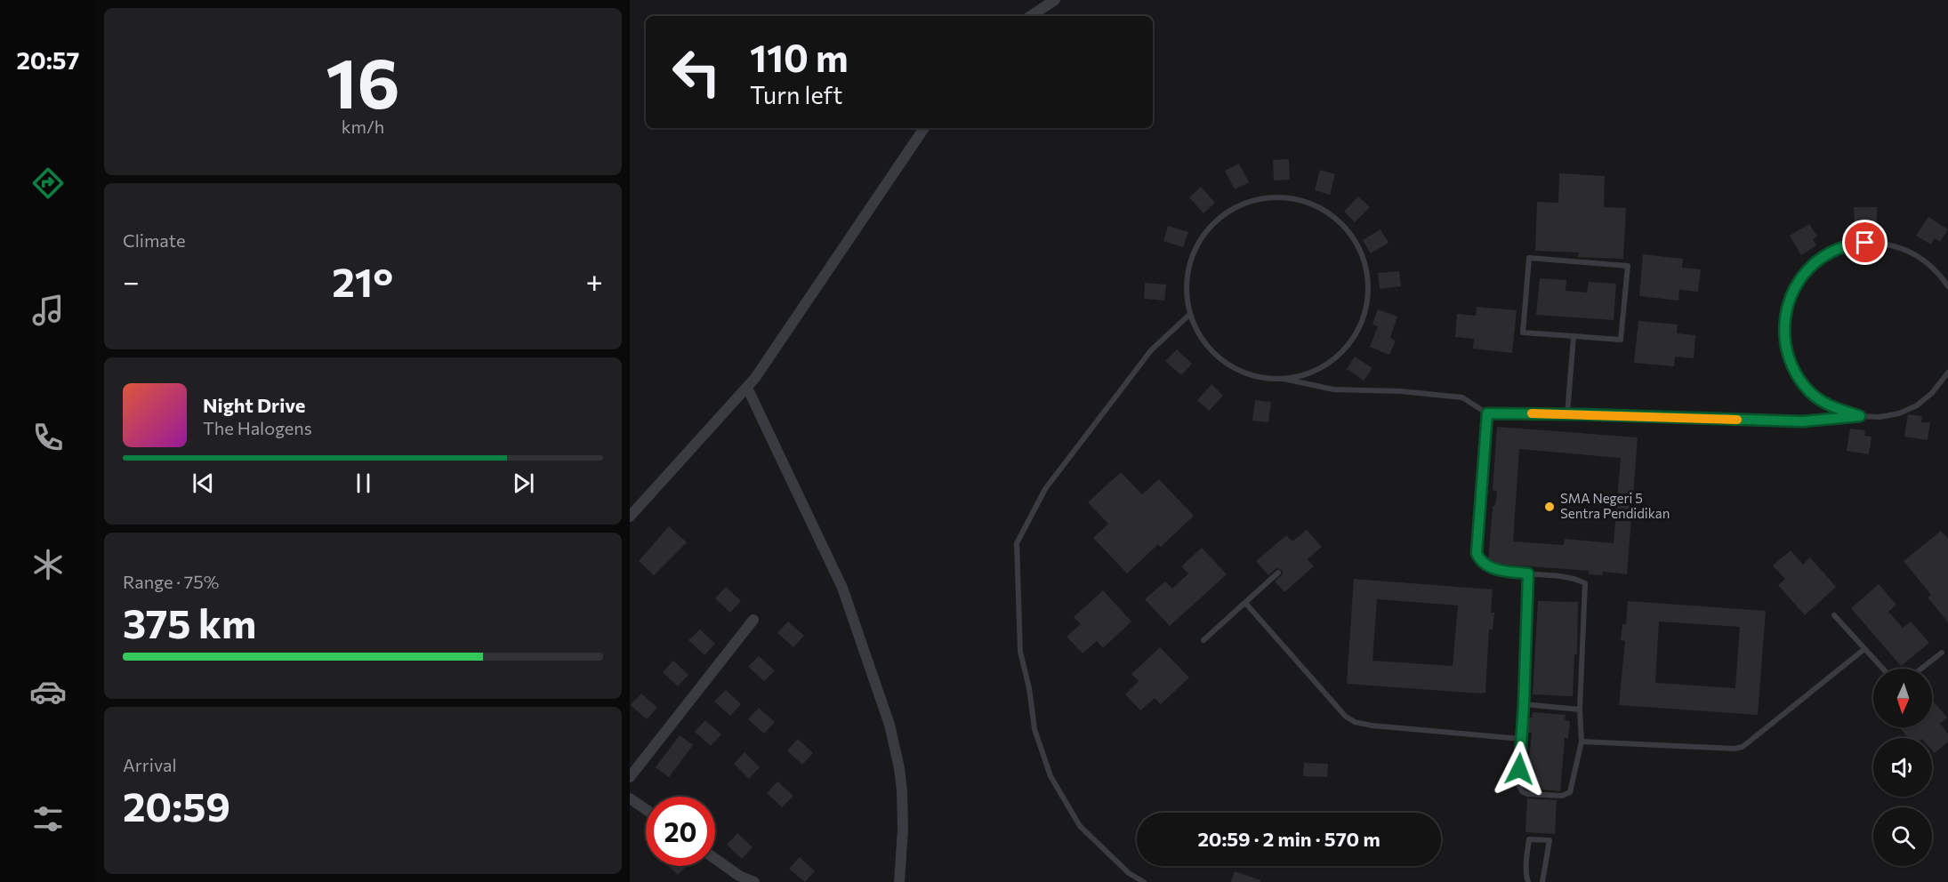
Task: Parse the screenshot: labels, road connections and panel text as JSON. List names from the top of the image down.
{
  "places": ["SMA Negeri 5 Sentra Pendidikan"],
  "north": "bottom",
  "page": {
    "tabs": "20:57",
    "tile": [
      ["16", "km/h"],
      "Climate",
      ["Range · 75%", "375 km"],
      ["Arrival", "20:59"]
    ],
    "turn": ["110 m", "Turn left"],
    "heat": ["−", "21°", "+"],
    "song": ["Night Drive", "The Halogens"],
    "limit": "20",
    "trip": "20:59 · 2 min · 570 m"
  }
}
